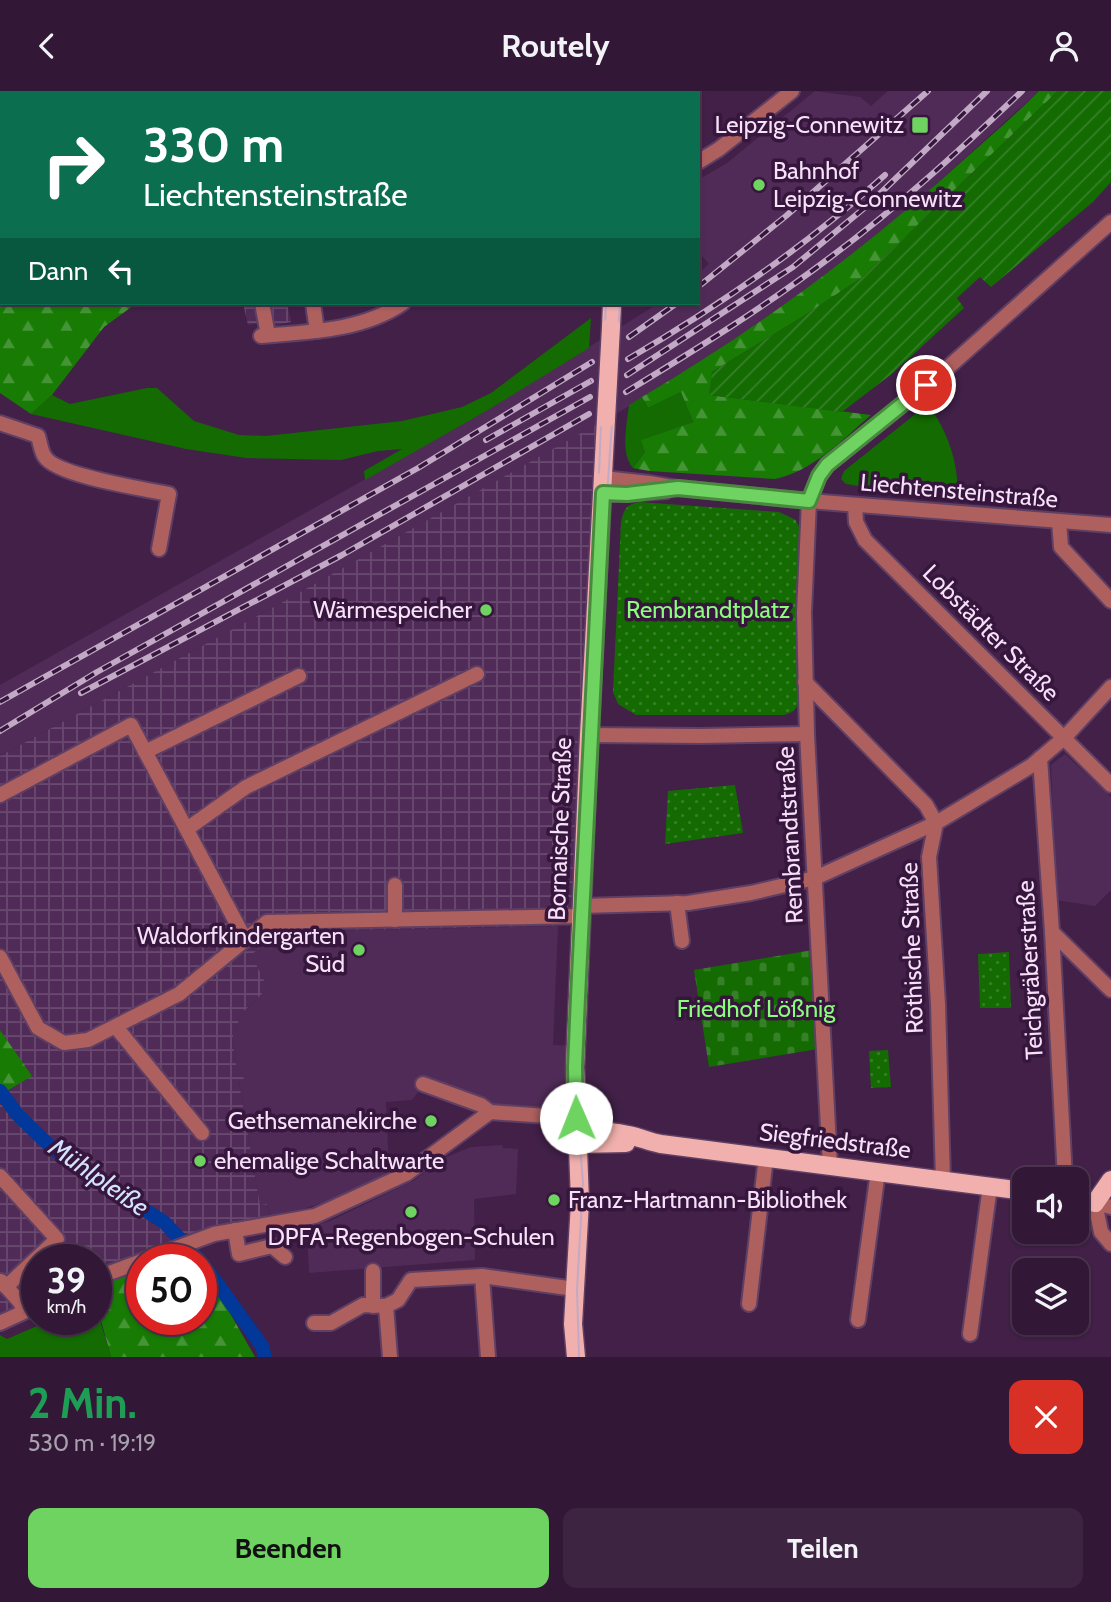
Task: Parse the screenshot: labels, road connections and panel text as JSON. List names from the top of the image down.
{
  "streets": {
    "main road": ["Bornaische Straße", "Siegfriedstraße"],
    "street": [
      "Liechtensteinstraße",
      "Lobstädter Straße",
      "Rembrandtstraße",
      "Röthische Straße",
      "Teichgräberstraße"
    ]
  },
  "crossings": [
    ["Liechtensteinstraße", "Lobstädter Straße"],
    ["Liechtensteinstraße", "Bornaische Straße"],
    ["Liechtensteinstraße", "Rembrandtstraße"],
    ["Bornaische Straße", "Siegfriedstraße"],
    ["Rembrandtstraße", "Siegfriedstraße"],
    ["Röthische Straße", "Siegfriedstraße"]
  ],
  "water": ["Mühlpleiße"],
  "parks": ["Rembrandtplatz", "Friedhof Lößnig"],
  "places": {
    "transit": ["Leipzig-Connewitz"],
    "other": [
      "Bahnhof Leipzig-Connewitz",
      "Wärmespeicher",
      "Waldorfkindergarten Süd",
      "Gethsemanekirche",
      "ehemalige Schaltwarte",
      "Franz-Hartmann-Bibliothek",
      "DPFA-Regenbogen-Schulen"
    ]
  },
  "page": {
    "header": "Routely",
    "turn": ["330 m", "Liechtensteinstraße"],
    "then": "Dann",
    "speed": "39 km/h",
    "limit": "50",
    "heading": ["2 Min.", "530 m · 19:19"],
    "buttons": ["Beenden", "Teilen"]
  }
}
